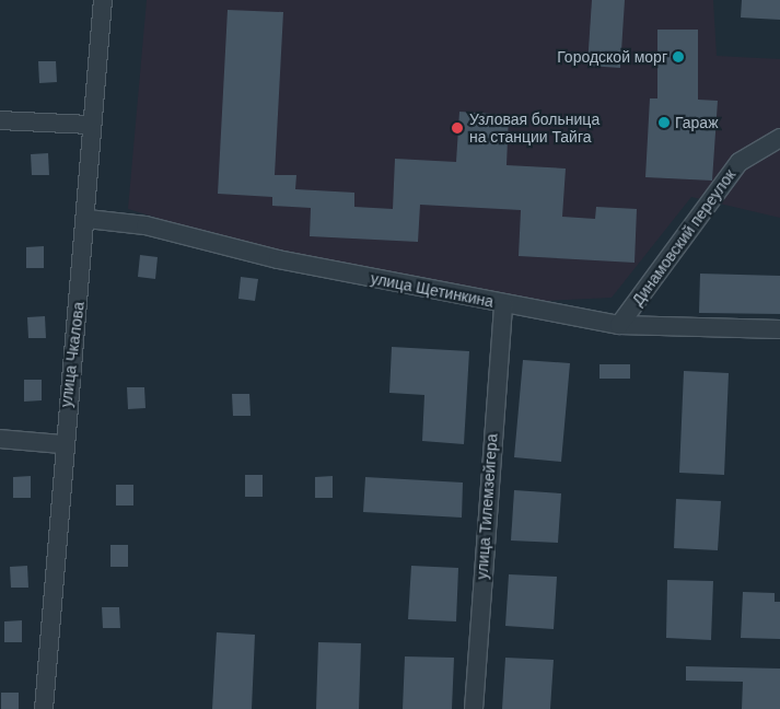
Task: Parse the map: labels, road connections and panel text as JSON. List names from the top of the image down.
{
  "streets": {
    "street": [
      "Динамовский переулок",
      "улица Щетинкина",
      "улица Чкалова",
      "улица Тилемзейгера"
    ]
  },
  "crossings": [
    ["Динамовский переулок", "улица Щетинкина"],
    ["улица Щетинкина", "улица Чкалова"],
    ["улица Щетинкина", "улица Тилемзейгера"]
  ],
  "places": ["Городской морг", "Гараж", "Узловая больница на станции Тайга"]
}
